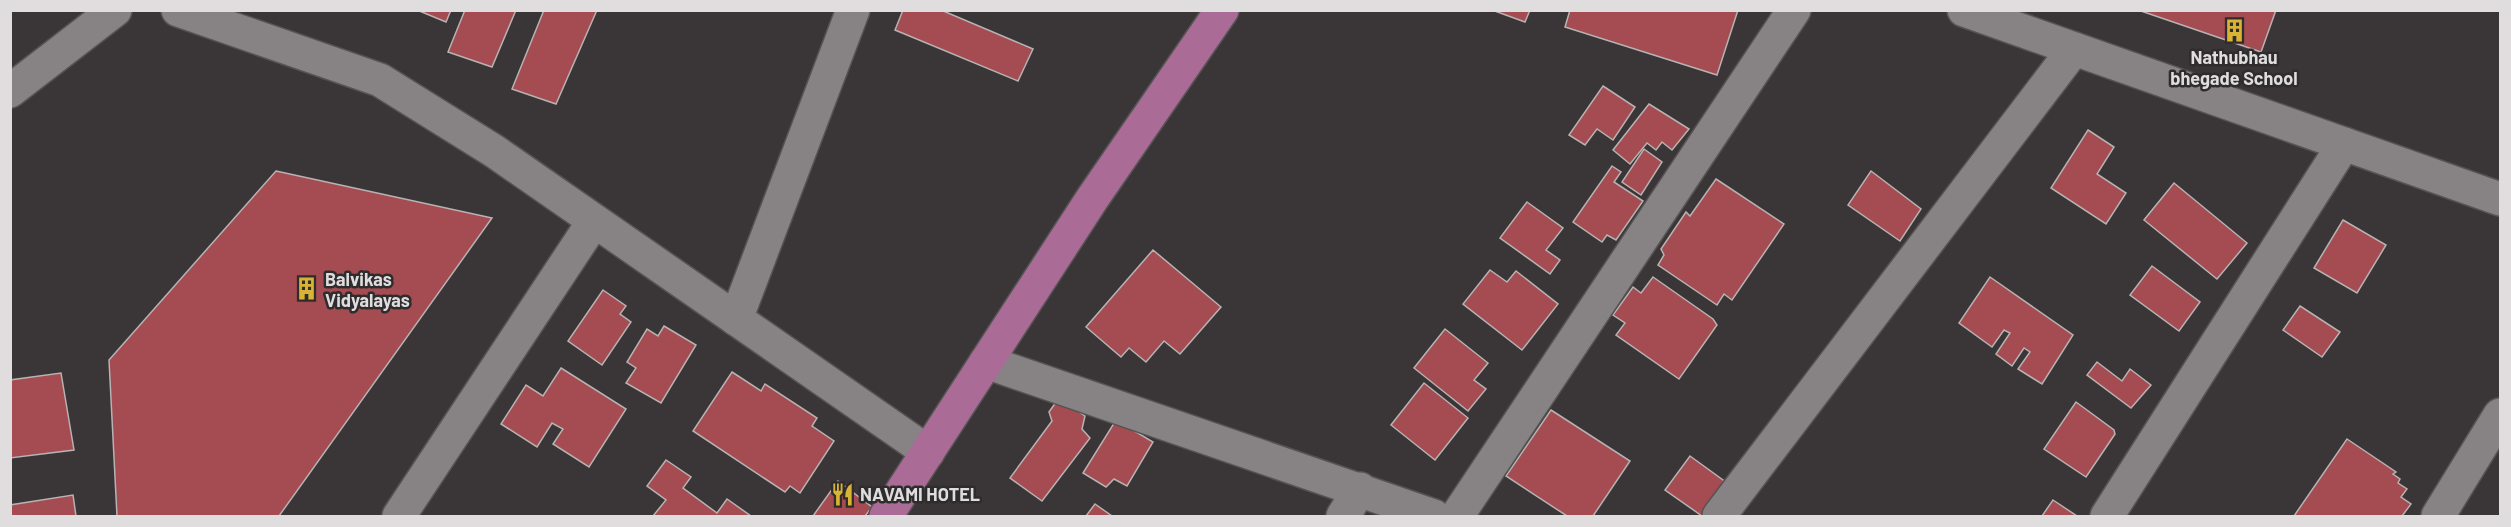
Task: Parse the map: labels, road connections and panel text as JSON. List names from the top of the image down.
{
  "places": {
    "building": ["Nathubhau bhegade School", "Balvikas Vidyalayas"],
    "restaurant": ["NAVAMI HOTEL"]
  }
}
